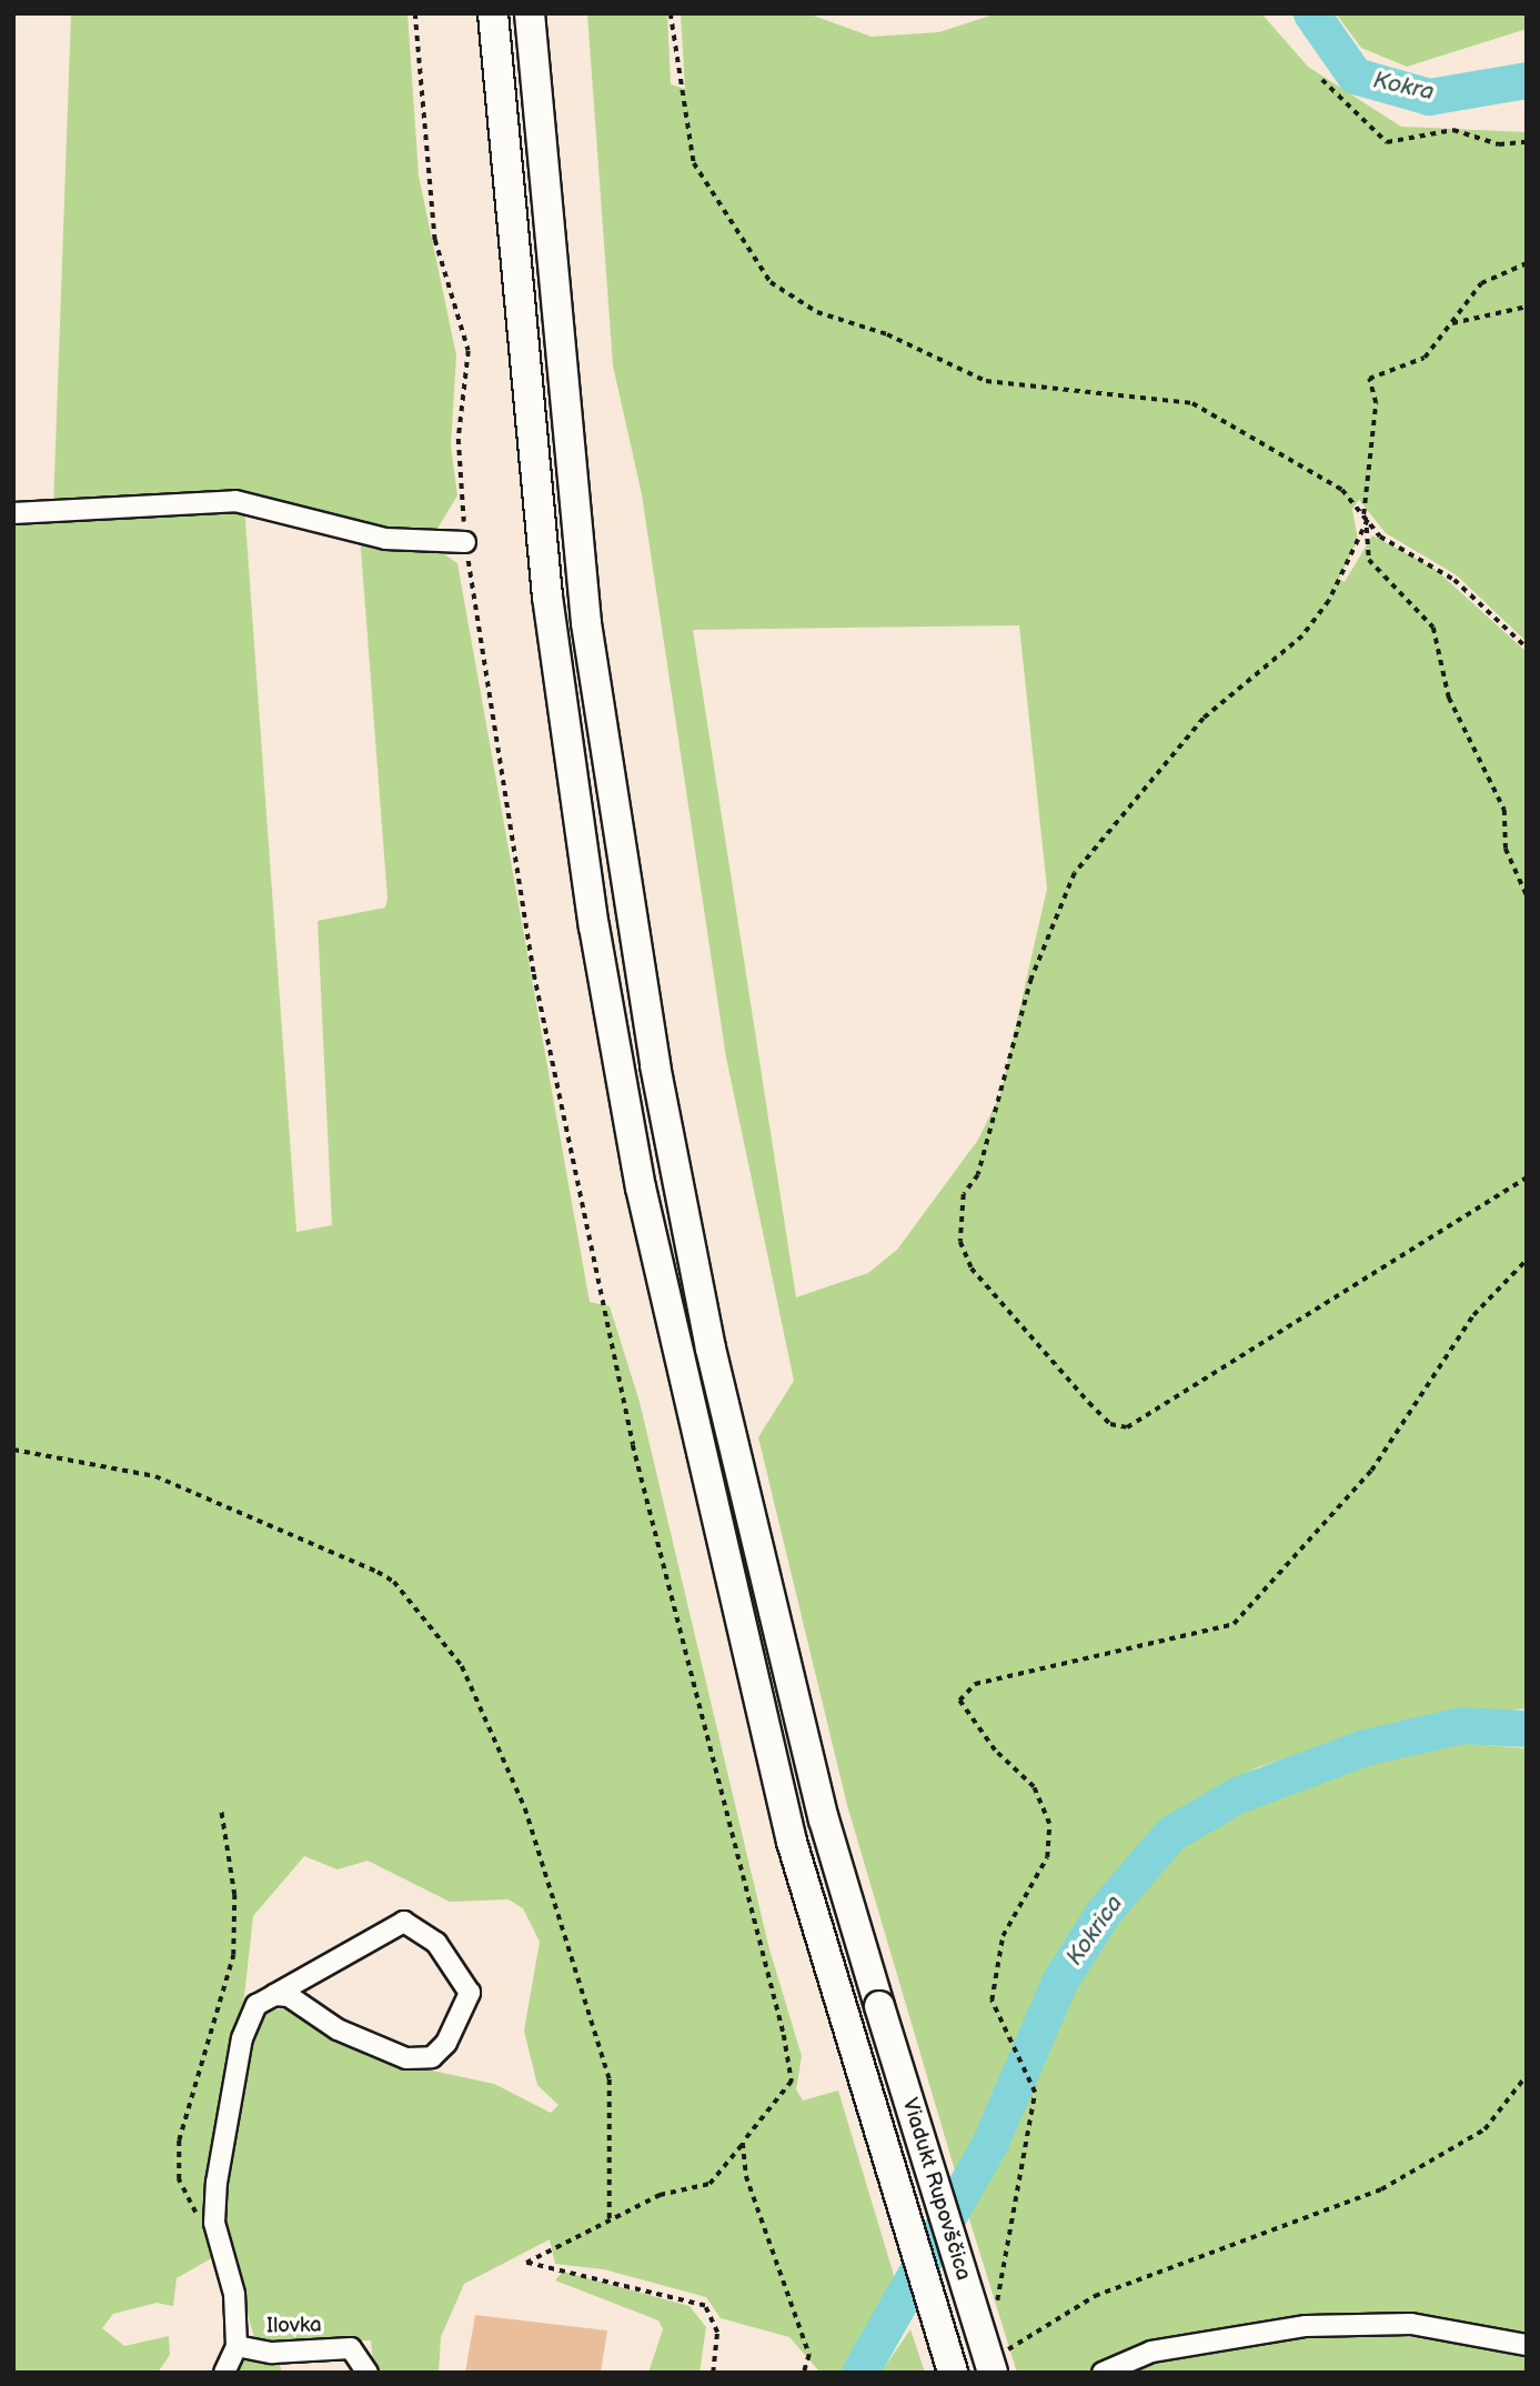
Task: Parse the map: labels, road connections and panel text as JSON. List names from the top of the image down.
{
  "streets": {
    "highway": ["Viadukt Rupovščica"],
    "street": ["Ilovka"]
  },
  "water": ["Kokra", "Kokrica"]
}
